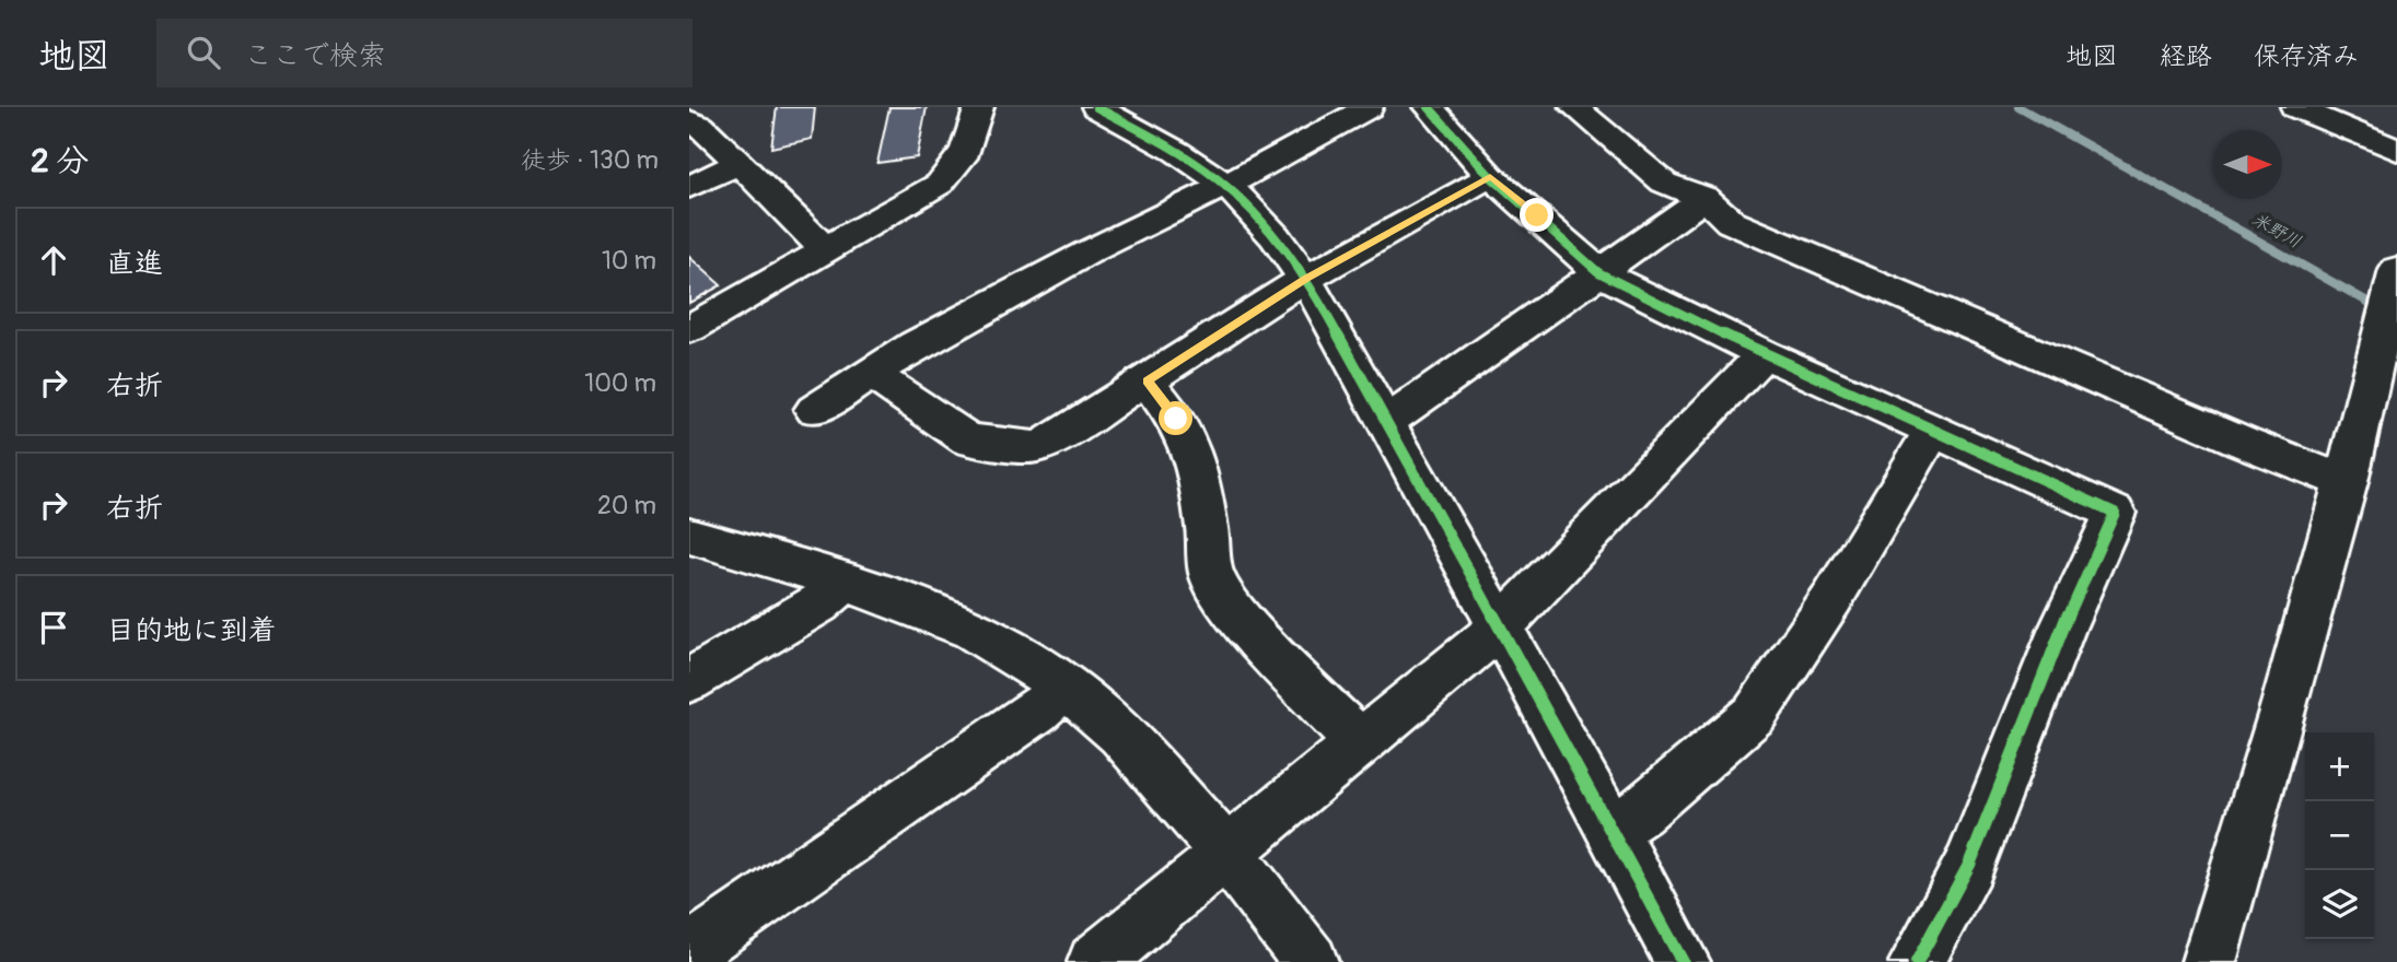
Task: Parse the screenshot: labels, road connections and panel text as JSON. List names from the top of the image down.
{
  "water": ["米野川"],
  "north": "right",
  "page": {
    "header": "地図",
    "search": "ここで検索",
    "nav": ["地図", "経路", "保存済み"],
    "heading": ["2 分", "徒歩 · 130 m"],
    "list": [
      ["直進", "10 m"],
      ["右折", "100 m"],
      ["右折", "20 m"],
      "目的地に到着"
    ],
    "map_buttons": ["+", "−"]
  }
}
